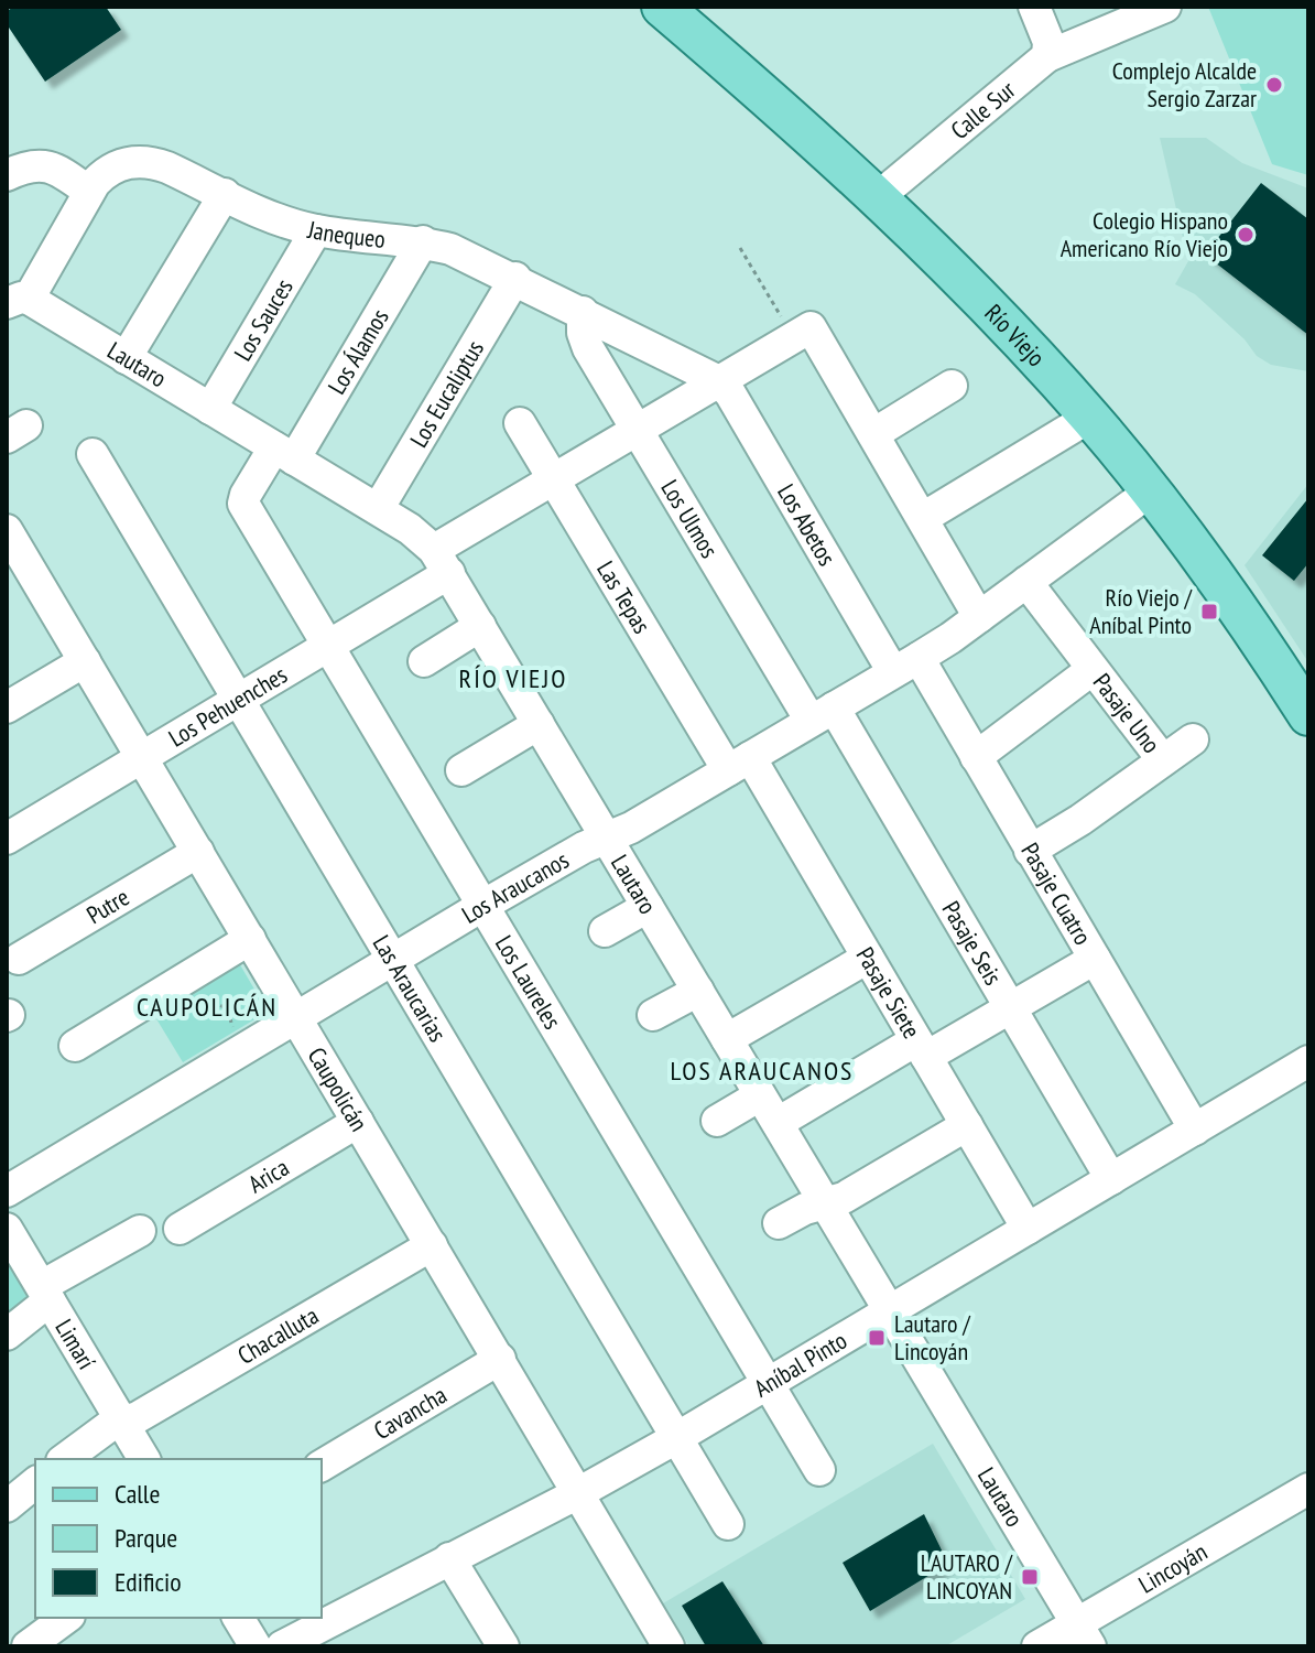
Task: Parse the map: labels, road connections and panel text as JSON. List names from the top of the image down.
{
  "streets": {
    "main road": ["Río Viejo"],
    "street": [
      "Calle Sur",
      "Janequeo",
      "Los Sauces",
      "Los Álamos",
      "Lautaro",
      "Los Eucaliptus",
      "Los Ulmos",
      "Los Abetos",
      "Las Tepas",
      "Los Pehuenches",
      "Pasaje Uno",
      "Los Araucanos",
      "Pasaje Cuatro",
      "Putre",
      "Pasaje Seis",
      "Los Laureles",
      "Las Araucarias",
      "Pasaje Siete",
      "Caupolicán",
      "Arica",
      "Chacalluta",
      "Limarí",
      "Aníbal Pinto",
      "Cavancha",
      "Lincoyán"
    ]
  },
  "crossings": [
    ["Calle Sur", "Río Viejo"],
    ["Janequeo", "Los Sauces"],
    ["Janequeo", "Los Álamos"],
    ["Janequeo", "Lautaro"],
    ["Janequeo", "Los Eucaliptus"],
    ["Janequeo", "Los Ulmos"],
    ["Janequeo", "Los Abetos"],
    ["Janequeo", "Los Pehuenches"],
    ["Los Sauces", "Lautaro"],
    ["Río Viejo", "Los Araucanos"],
    ["Los Álamos", "Lautaro"],
    ["Los Álamos", "Los Laureles"],
    ["Lautaro", "Los Eucaliptus"],
    ["Lautaro", "Los Pehuenches"],
    ["Lautaro", "Los Araucanos"],
    ["Lautaro", "Los Laureles"],
    ["Lautaro", "Aníbal Pinto"],
    ["Lautaro", "Lincoyán"],
    ["Los Ulmos", "Los Pehuenches"],
    ["Los Ulmos", "Los Araucanos"],
    ["Los Ulmos", "Pasaje Seis"],
    ["Los Abetos", "Los Pehuenches"],
    ["Los Abetos", "Los Araucanos"],
    ["Los Abetos", "Pasaje Cuatro"],
    ["Las Tepas", "Los Pehuenches"],
    ["Las Tepas", "Los Araucanos"],
    ["Las Tepas", "Pasaje Siete"],
    ["Los Pehuenches", "Los Laureles"],
    ["Los Pehuenches", "Las Araucarias"],
    ["Los Pehuenches", "Caupolicán"],
    ["Pasaje Uno", "Los Araucanos"],
    ["Los Araucanos", "Pasaje Cuatro"],
    ["Los Araucanos", "Pasaje Seis"],
    ["Los Araucanos", "Los Laureles"],
    ["Los Araucanos", "Las Araucarias"],
    ["Los Araucanos", "Pasaje Siete"],
    ["Los Araucanos", "Caupolicán"],
    ["Pasaje Cuatro", "Aníbal Pinto"],
    ["Putre", "Caupolicán"],
    ["Pasaje Seis", "Aníbal Pinto"],
    ["Los Laureles", "Aníbal Pinto"],
    ["Las Araucarias", "Aníbal Pinto"],
    ["Pasaje Siete", "Aníbal Pinto"],
    ["Caupolicán", "Arica"],
    ["Caupolicán", "Chacalluta"],
    ["Caupolicán", "Aníbal Pinto"],
    ["Caupolicán", "Cavancha"],
    ["Chacalluta", "Limarí"]
  ],
  "districts": ["RÍO VIEJO", "CAUPOLICÁN", "LOS ARAUCANOS"],
  "places": {
    "other": ["Complejo Alcalde Sergio Zarzar", "Colegio Hispano Americano Río Viejo"],
    "transit": ["Río Viejo / Aníbal Pinto", "Lautaro / Lincoyán", "LAUTARO / LINCOYAN"]
  },
  "legend": ["Calle", "Parque", "Edificio"]
}
